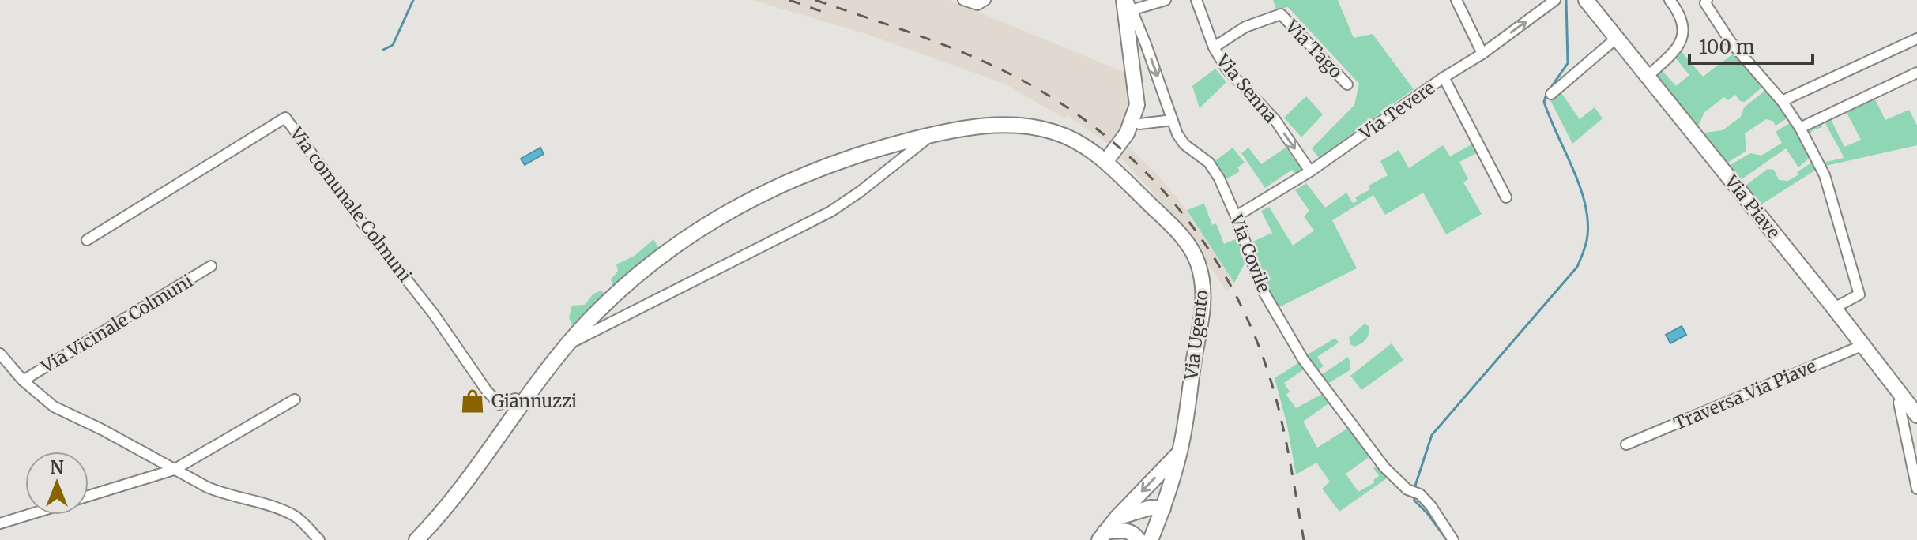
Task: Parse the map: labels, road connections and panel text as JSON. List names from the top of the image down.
{
  "streets": {
    "street": [
      "Via Tago",
      "Via Senna",
      "Via Tevere",
      "Via comunale Colmuni",
      "Via Piave",
      "Via Covile",
      "Via Vicinale Colmuni",
      "Via Ugento",
      "Traversa Via Piave"
    ]
  },
  "crossings": [
    ["Via Tago", "Via Senna"],
    ["Via Senna", "Via Tevere"],
    ["Via Tevere", "Via Covile"],
    ["Via Piave", "Traversa Via Piave"]
  ],
  "one_way": ["Via Senna"],
  "places": {
    "shop": ["Giannuzzi"]
  },
  "scale_bar": "100 m",
  "north": "top"
}
